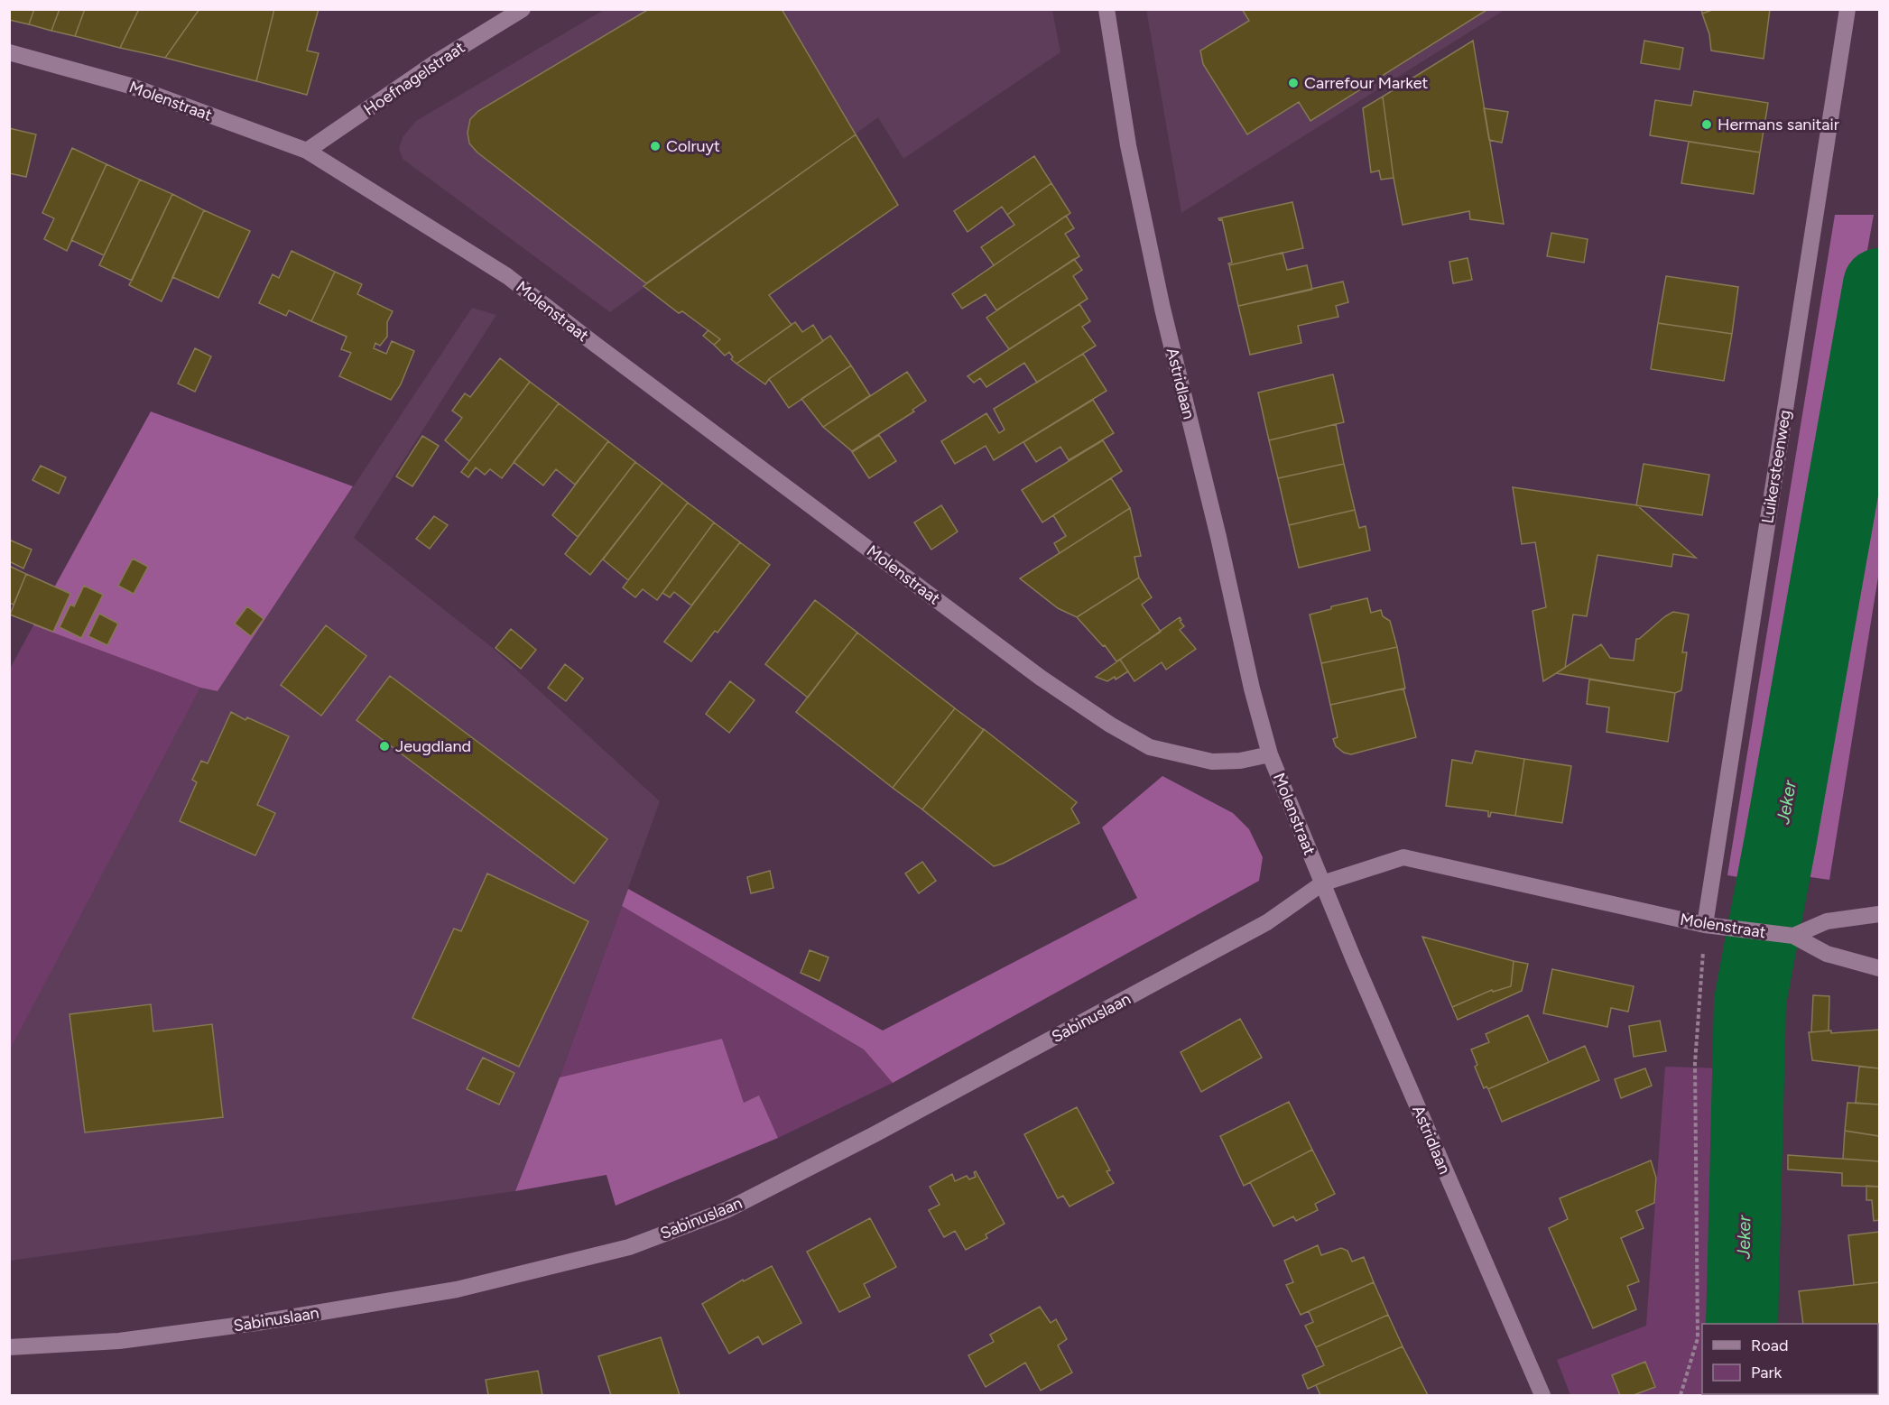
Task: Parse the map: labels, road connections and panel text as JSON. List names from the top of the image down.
{
  "streets": {
    "street": [
      "Hoefnagelstraat",
      "Molenstraat",
      "Astridlaan",
      "Luikersteenweg",
      "Sabinuslaan"
    ]
  },
  "crossings": [
    ["Hoefnagelstraat", "Molenstraat"],
    ["Molenstraat", "Astridlaan"],
    ["Molenstraat", "Luikersteenweg"],
    ["Molenstraat", "Sabinuslaan"],
    ["Astridlaan", "Sabinuslaan"]
  ],
  "water": ["Jeker"],
  "places": [
    "Carrefour Market",
    "Hermans sanitair",
    "Colruyt",
    "Jeugdland"
  ],
  "legend": ["Road", "Park"]
}
